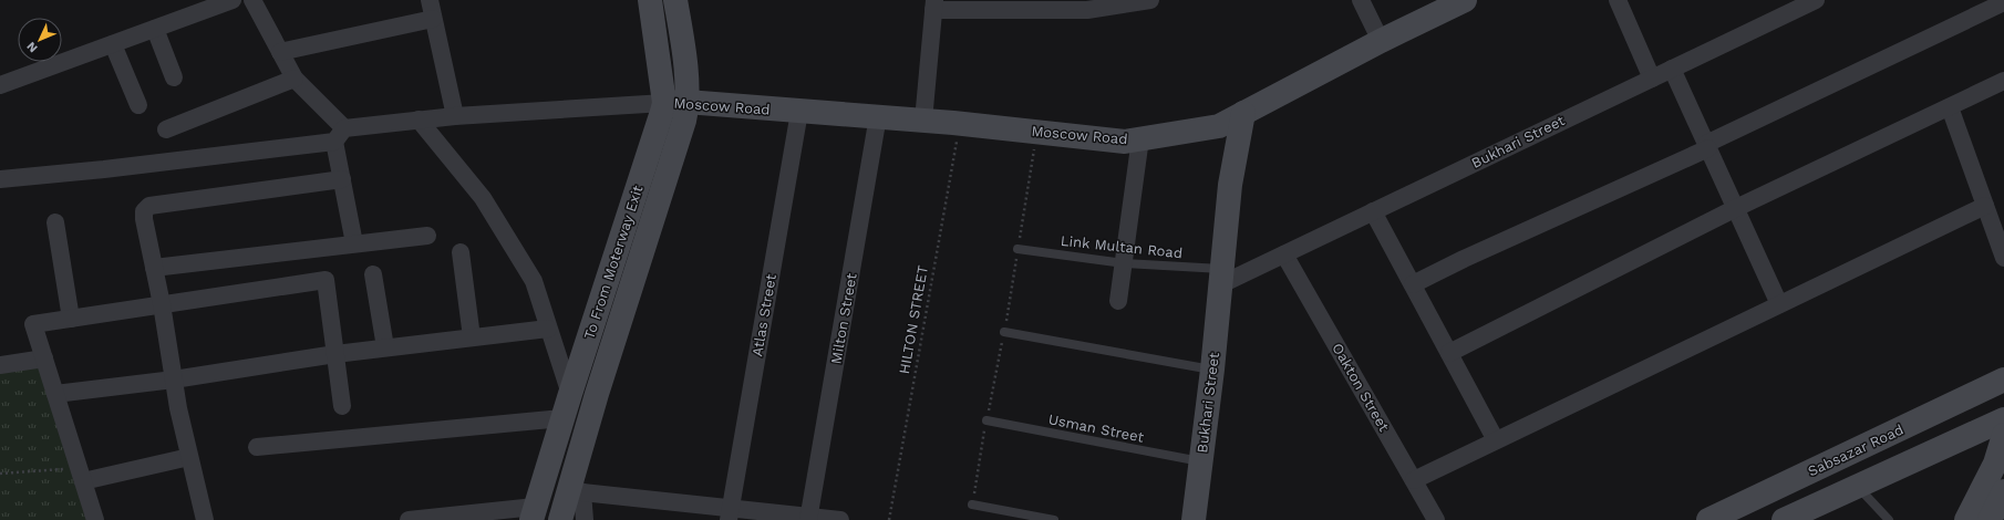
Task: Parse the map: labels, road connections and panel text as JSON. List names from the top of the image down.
{
  "streets": {
    "main road": [
      "Moscow Road",
      "Bukhari Street",
      "To From Moterway Exit",
      "Sabsazar Road"
    ],
    "street": ["Atlas Street", "Milton Street", "Oakton Street"],
    "lane": ["Link Multan Road", "Usman Street"],
    "path": ["HILTON STREET"]
  },
  "crossings": [
    ["Moscow Road", "Bukhari Street"],
    ["Moscow Road", "To From Moterway Exit"],
    ["Moscow Road", "Atlas Street"],
    ["Moscow Road", "Milton Street"],
    ["Moscow Road", "HILTON STREET"],
    ["Bukhari Street", "Link Multan Road"],
    ["Bukhari Street", "Oakton Street"],
    ["Bukhari Street", "Usman Street"]
  ],
  "north": "bottom left"
}
